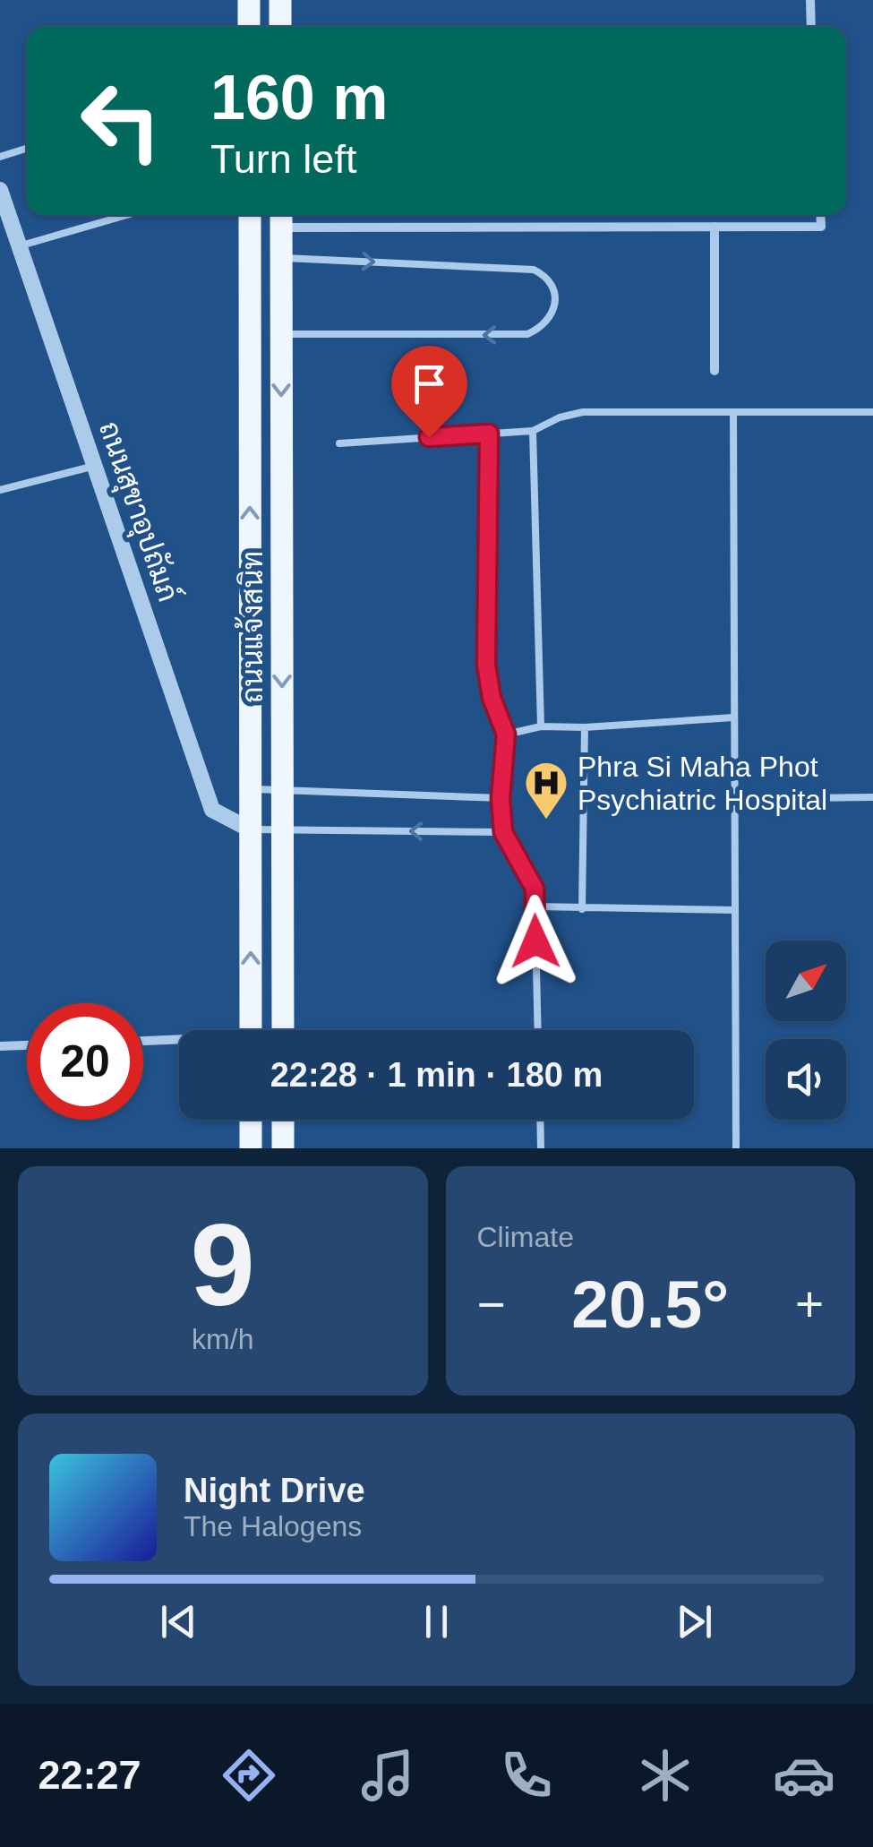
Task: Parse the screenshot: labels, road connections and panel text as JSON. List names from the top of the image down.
{
  "streets": {
    "main road": ["ถนนแจ้งสนิท"],
    "street": ["ถนนสุขาอุปถัมภ์"]
  },
  "crossings": [
    ["ถนนสุขาอุปถัมภ์", "ถนนแจ้งสนิท"]
  ],
  "places": {
    "hospital": ["Phra Si Maha Phot Psychiatric Hospital"]
  },
  "north": "top right",
  "page": {
    "turn": ["160 m", "Turn left"],
    "limit": "20",
    "trip": "22:28 · 1 min · 180 m",
    "tile": [
      ["9", "km/h"],
      "Climate"
    ],
    "heat": ["−", "20.5°", "+"],
    "song": ["Night Drive", "The Halogens"],
    "tabs": "22:27"
  }
}
